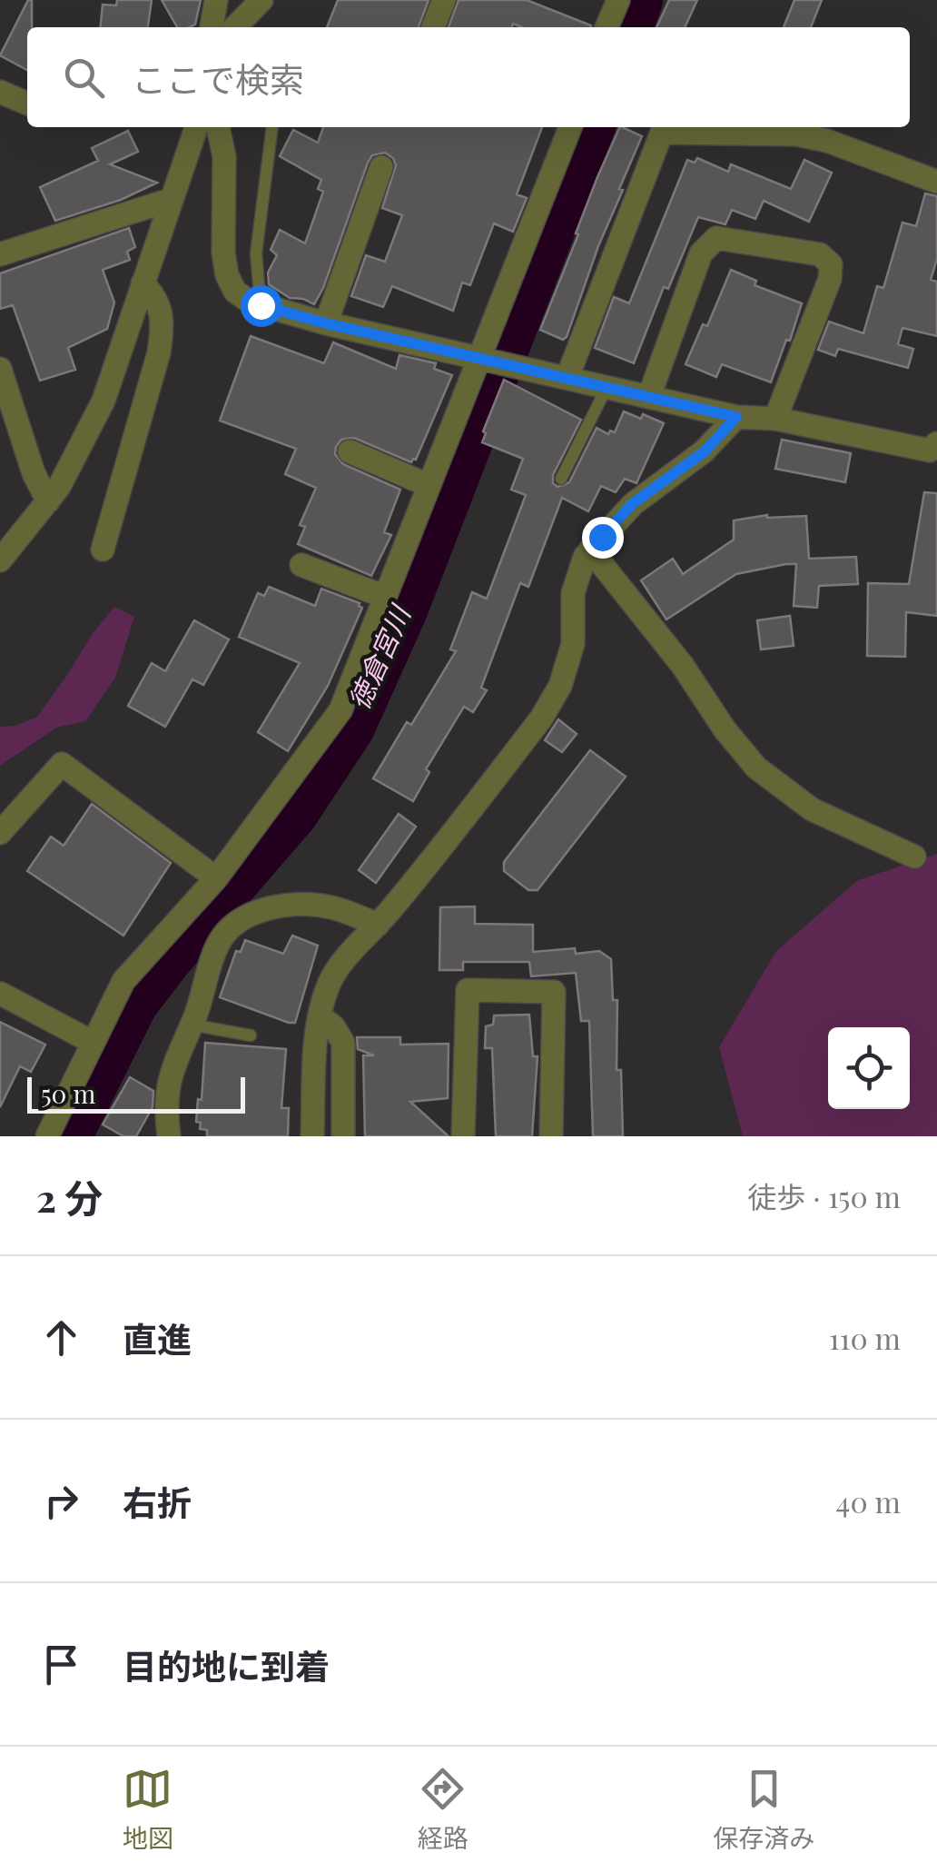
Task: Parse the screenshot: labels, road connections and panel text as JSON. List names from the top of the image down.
{
  "water": ["徳倉宮川"],
  "scale_bar": "50 m",
  "page": {
    "search": "ここで検索",
    "scale": "50 m",
    "heading": ["2 分", "徒歩 · 150 m"],
    "list": [
      ["直進", "110 m"],
      ["右折", "40 m"],
      "目的地に到着"
    ],
    "nav": ["地図", "経路", "保存済み"]
  }
}
